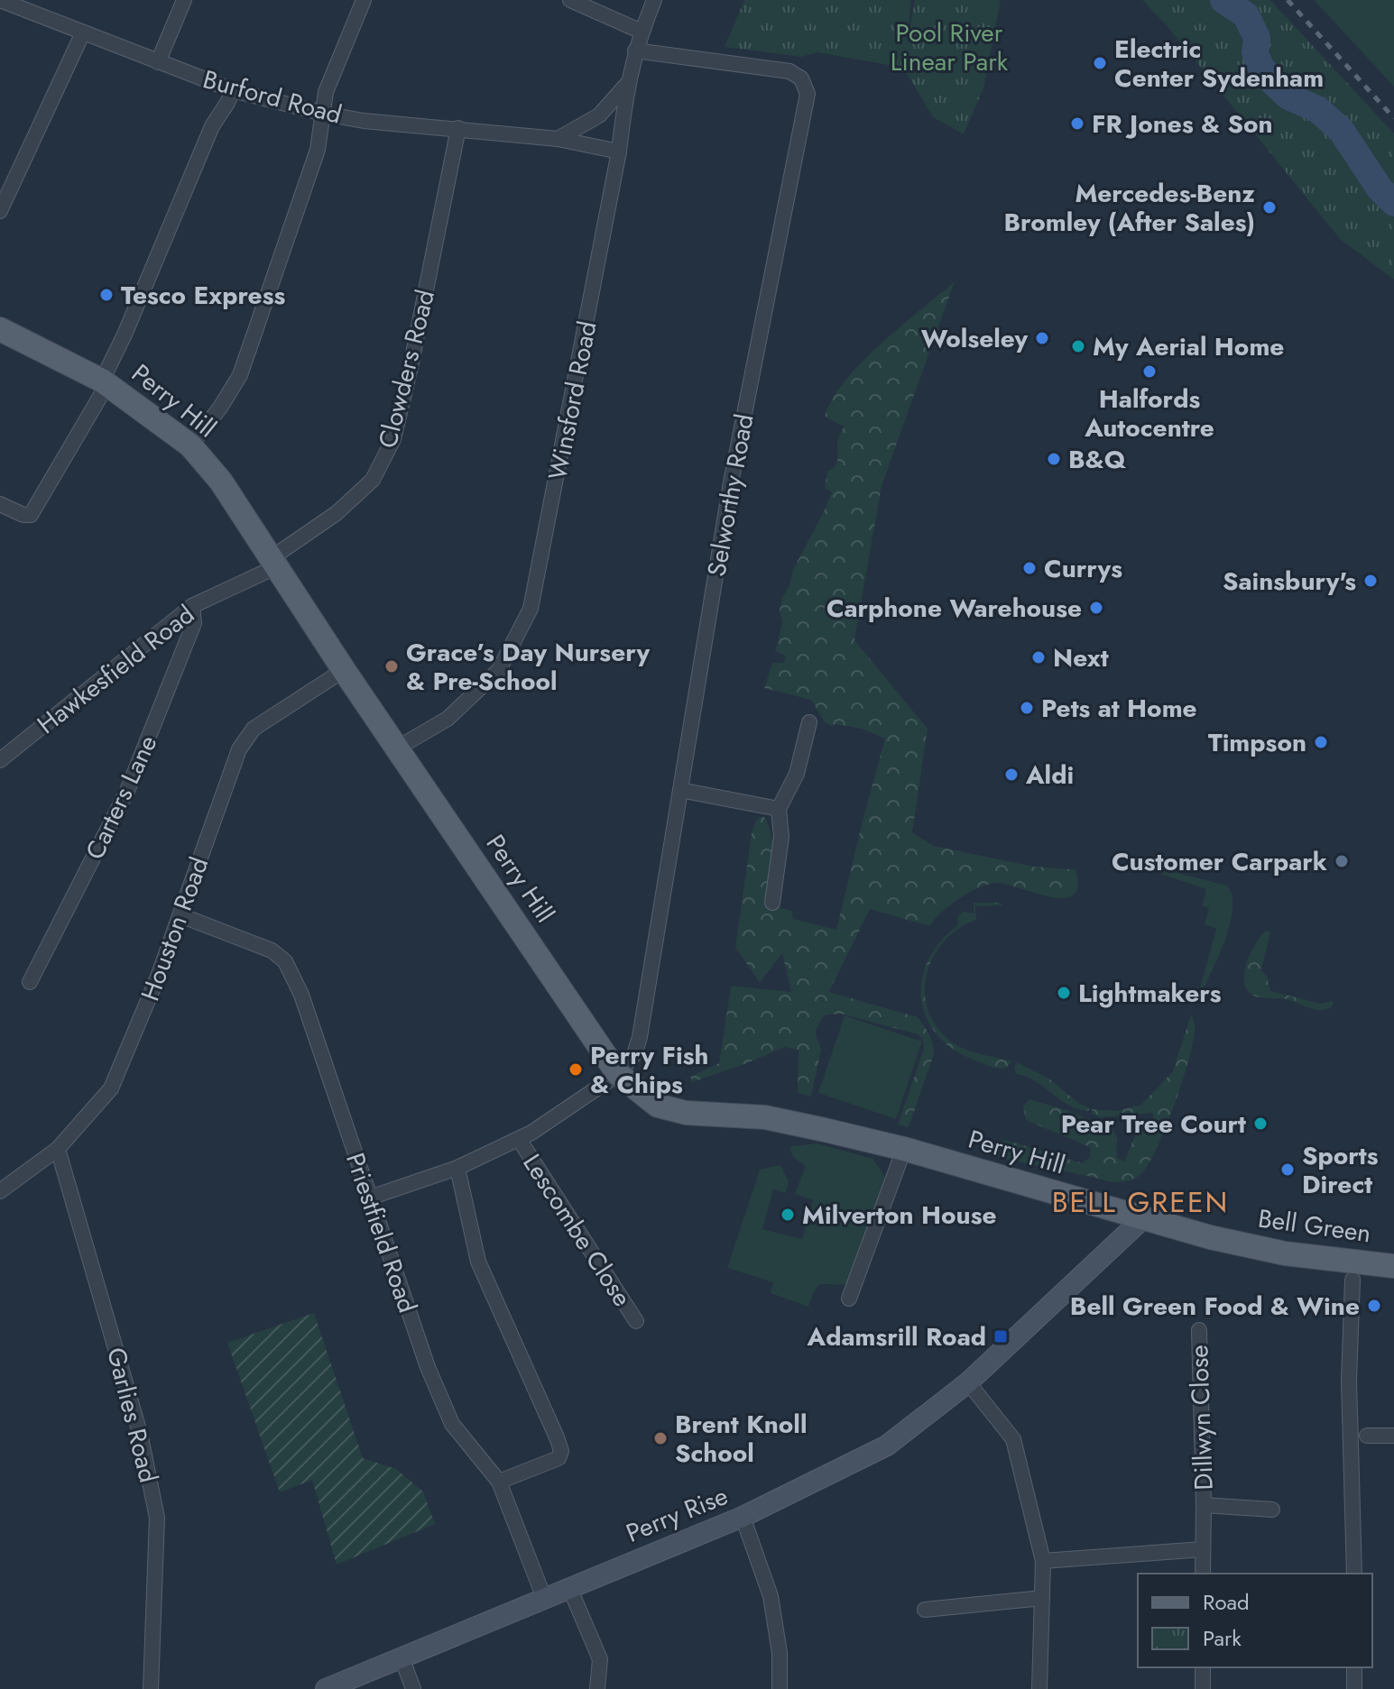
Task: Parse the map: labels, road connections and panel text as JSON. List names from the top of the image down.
{
  "streets": {
    "main road": ["Perry Hill", "Bell Green", "Perry Rise"],
    "street": [
      "Burford Road",
      "Clowders Road",
      "Winsford Road",
      "Selworthy Road",
      "Hawkesfield Road",
      "Carters Lane",
      "Houston Road",
      "Lescombe Close",
      "Priestfield Road",
      "Garlies Road",
      "Dillwyn Close"
    ]
  },
  "crossings": [
    ["Burford Road", "Clowders Road"],
    ["Burford Road", "Winsford Road"],
    ["Clowders Road", "Perry Hill"],
    ["Clowders Road", "Hawkesfield Road"],
    ["Perry Hill", "Winsford Road"],
    ["Perry Hill", "Selworthy Road"],
    ["Perry Hill", "Hawkesfield Road"],
    ["Perry Hill", "Houston Road"],
    ["Perry Hill", "Bell Green"],
    ["Perry Hill", "Perry Rise"],
    ["Winsford Road", "Selworthy Road"],
    ["Hawkesfield Road", "Carters Lane"],
    ["Houston Road", "Priestfield Road"],
    ["Houston Road", "Garlies Road"],
    ["Bell Green", "Perry Rise"],
    ["Priestfield Road", "Perry Rise"]
  ],
  "districts": ["BELL GREEN"],
  "parks": ["Pool River Linear Park"],
  "places": {
    "other": [
      "Electric Center Sydenham",
      "FR Jones & Son",
      "Mercedes-Benz Bromley (After Sales)",
      "Tesco Express",
      "Wolseley",
      "My Aerial Home",
      "Halfords Autocentre",
      "B&Q",
      "Currys",
      "Sainsbury's",
      "Carphone Warehouse",
      "Next",
      "Grace’s Day Nursery & Pre-School",
      "Pets at Home",
      "Timpson",
      "Aldi",
      "Customer Carpark",
      "Lightmakers",
      "Perry Fish & Chips",
      "Pear Tree Court",
      "Sports Direct",
      "Milverton House",
      "Bell Green Food & Wine",
      "Brent Knoll School"
    ],
    "transit": ["Adamsrill Road"]
  },
  "legend": ["Road", "Park"]
}
